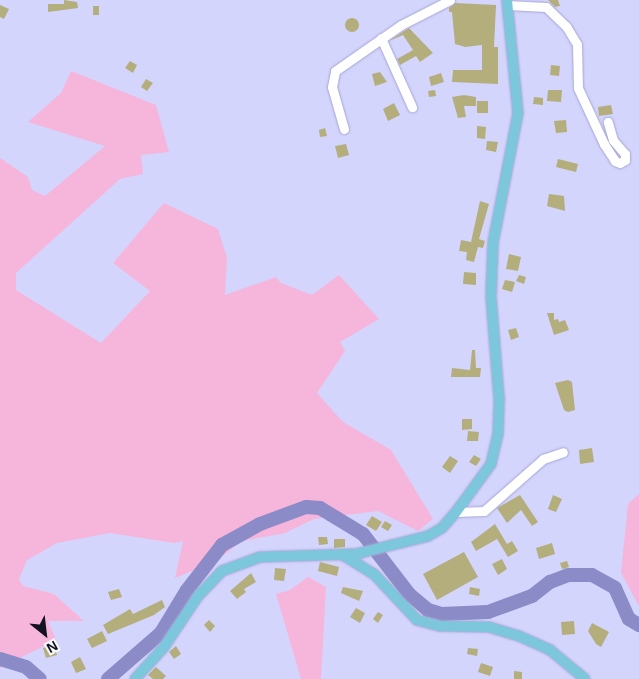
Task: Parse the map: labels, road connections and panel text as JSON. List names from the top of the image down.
{
  "north": "bottom right"
}
